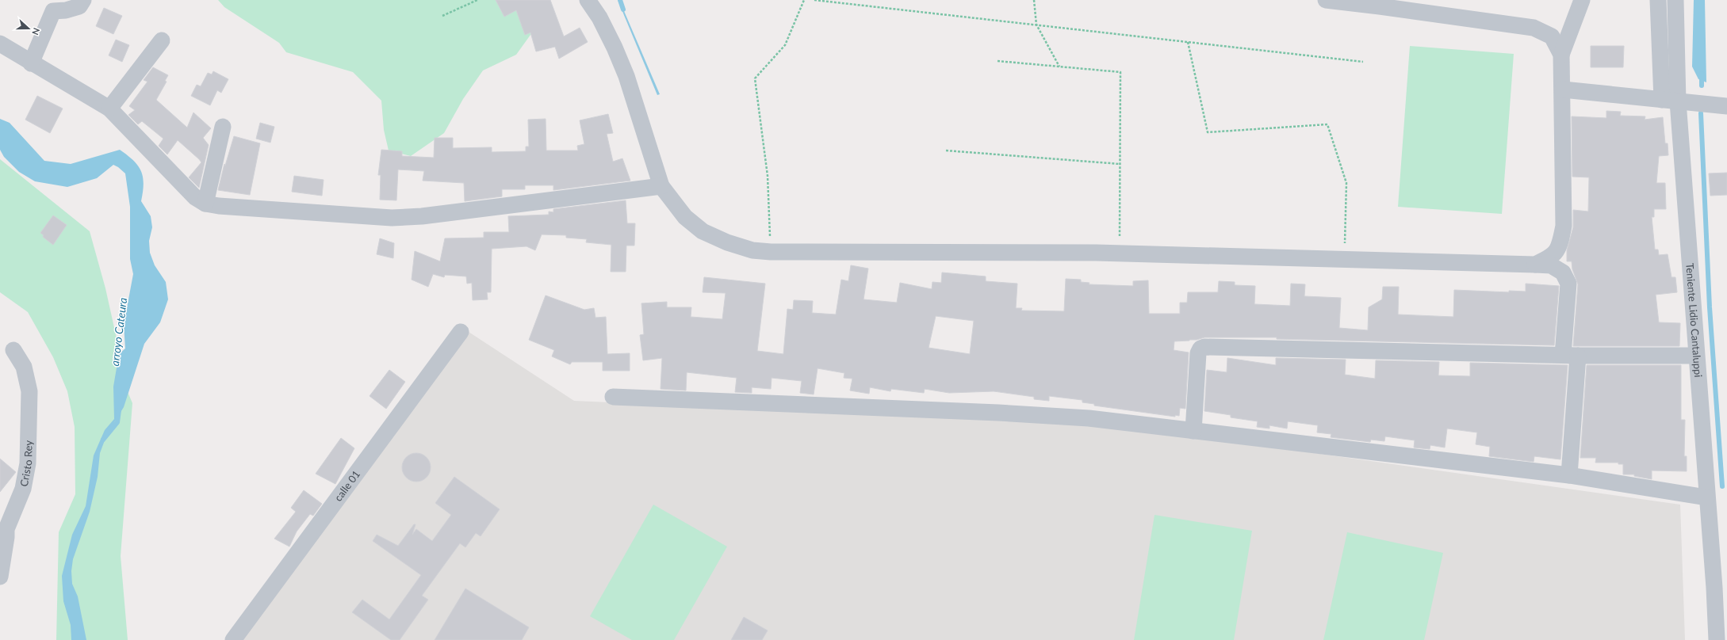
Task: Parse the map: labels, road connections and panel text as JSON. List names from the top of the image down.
{
  "streets": {
    "street": ["Teniente Lidio Cantaluppi", "Cristo Rey", "calle 01"]
  },
  "water": ["arroyo Cateura"],
  "north": "right"
}
